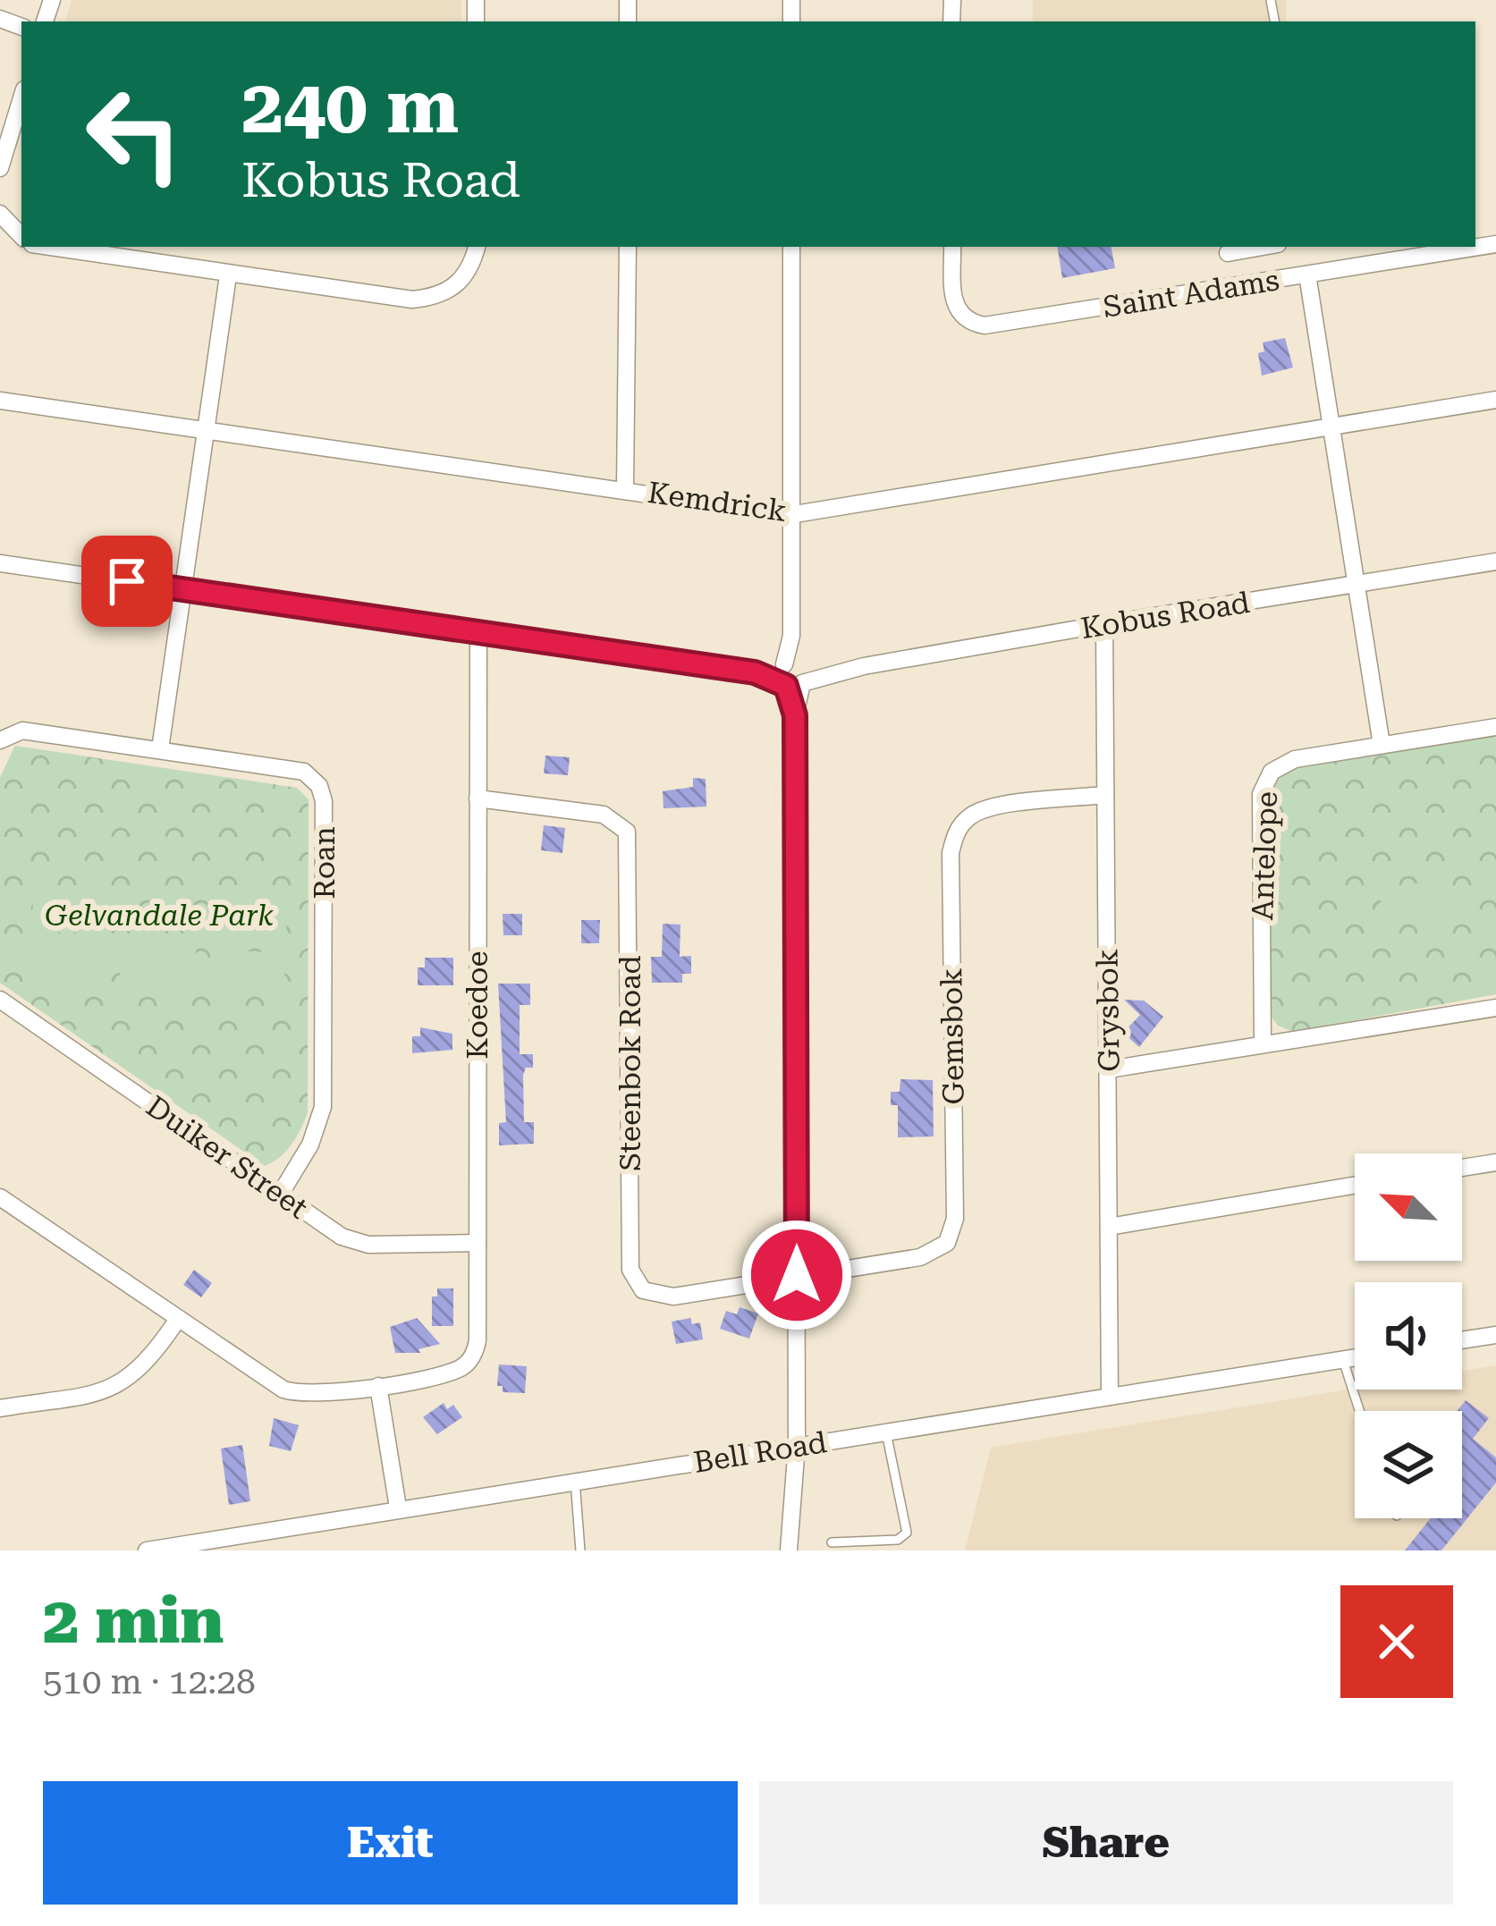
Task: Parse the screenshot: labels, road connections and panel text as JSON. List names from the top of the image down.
{
  "streets": {
    "street": [
      "Saint Adams",
      "Kemdrick",
      "Kobus Road",
      "Antelope",
      "Roan",
      "Koedoe",
      "Grysbok",
      "Gemsbok",
      "Steenbok Road",
      "Duiker Street",
      "Bell Road"
    ]
  },
  "crossings": [
    ["Kobus Road", "Koedoe"],
    ["Kobus Road", "Grysbok"],
    ["Roan", "Duiker Street"],
    ["Koedoe", "Steenbok Road"],
    ["Koedoe", "Duiker Street"],
    ["Grysbok", "Gemsbok"],
    ["Grysbok", "Bell Road"],
    ["Gemsbok", "Steenbok Road"]
  ],
  "parks": ["Gelvandale Park"],
  "north": "top left",
  "page": {
    "turn": ["240 m", "Kobus Road"],
    "heading": ["2 min", "510 m · 12:28"],
    "buttons": ["Exit", "Share"]
  }
}
